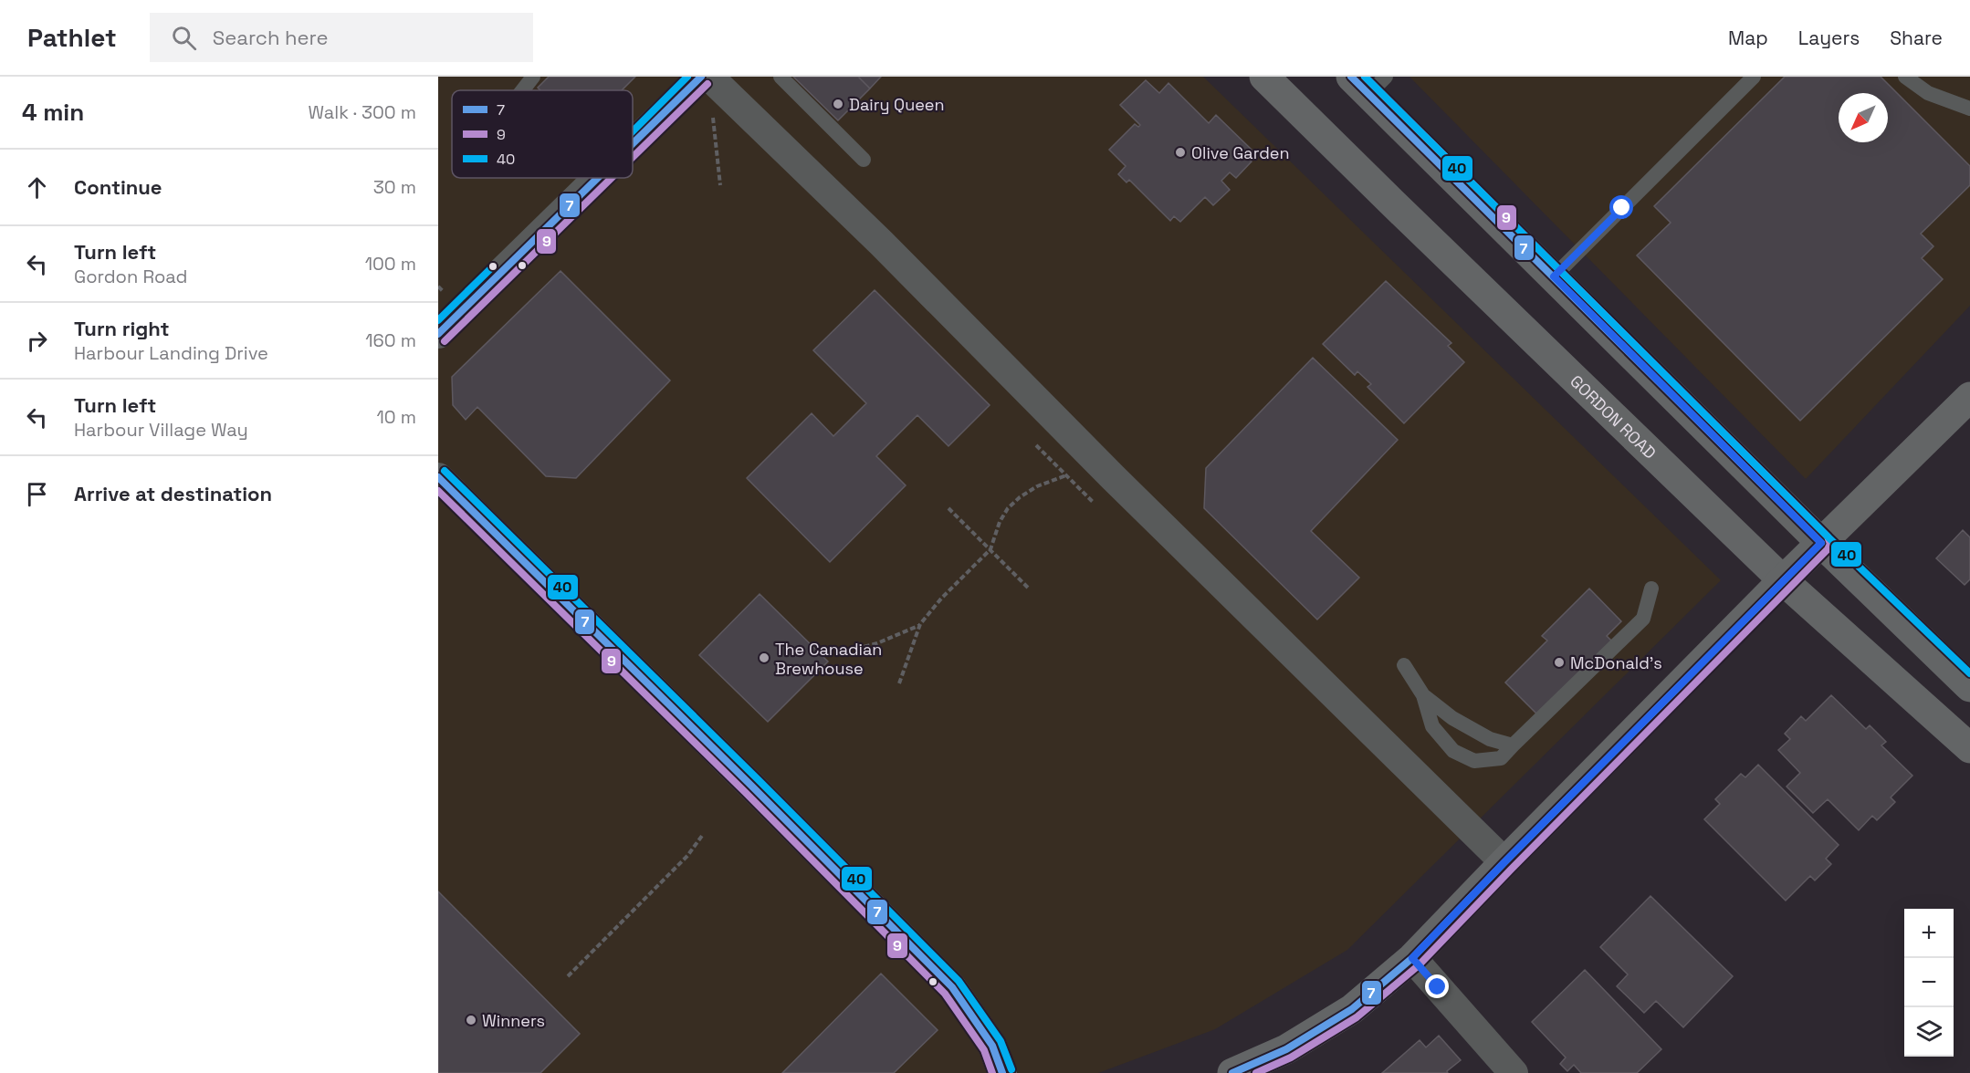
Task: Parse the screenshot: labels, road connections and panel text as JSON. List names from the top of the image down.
{
  "streets": {
    "main road": ["GORDON ROAD"]
  },
  "places": [
    "Dairy Queen",
    "Olive Garden",
    "The Canadian Brewhouse",
    "McDonald's",
    "Winners"
  ],
  "lines": ["transit line 7", "transit line 9", "transit line 40"],
  "legend": ["7", "9", "40"],
  "north": "bottom left",
  "page": {
    "header": "Pathlet",
    "search": "Search here",
    "nav": ["Map", "Layers", "Share"],
    "heading": ["4 min", "Walk · 300 m"],
    "list": [
      ["Continue", "30 m"],
      ["Turn left", "Gordon Road", "100 m"],
      ["Turn right", "Harbour Landing Drive", "160 m"],
      ["Turn left", "Harbour Village Way", "10 m"],
      "Arrive at destination"
    ],
    "map_buttons": ["+", "−"]
  }
}
